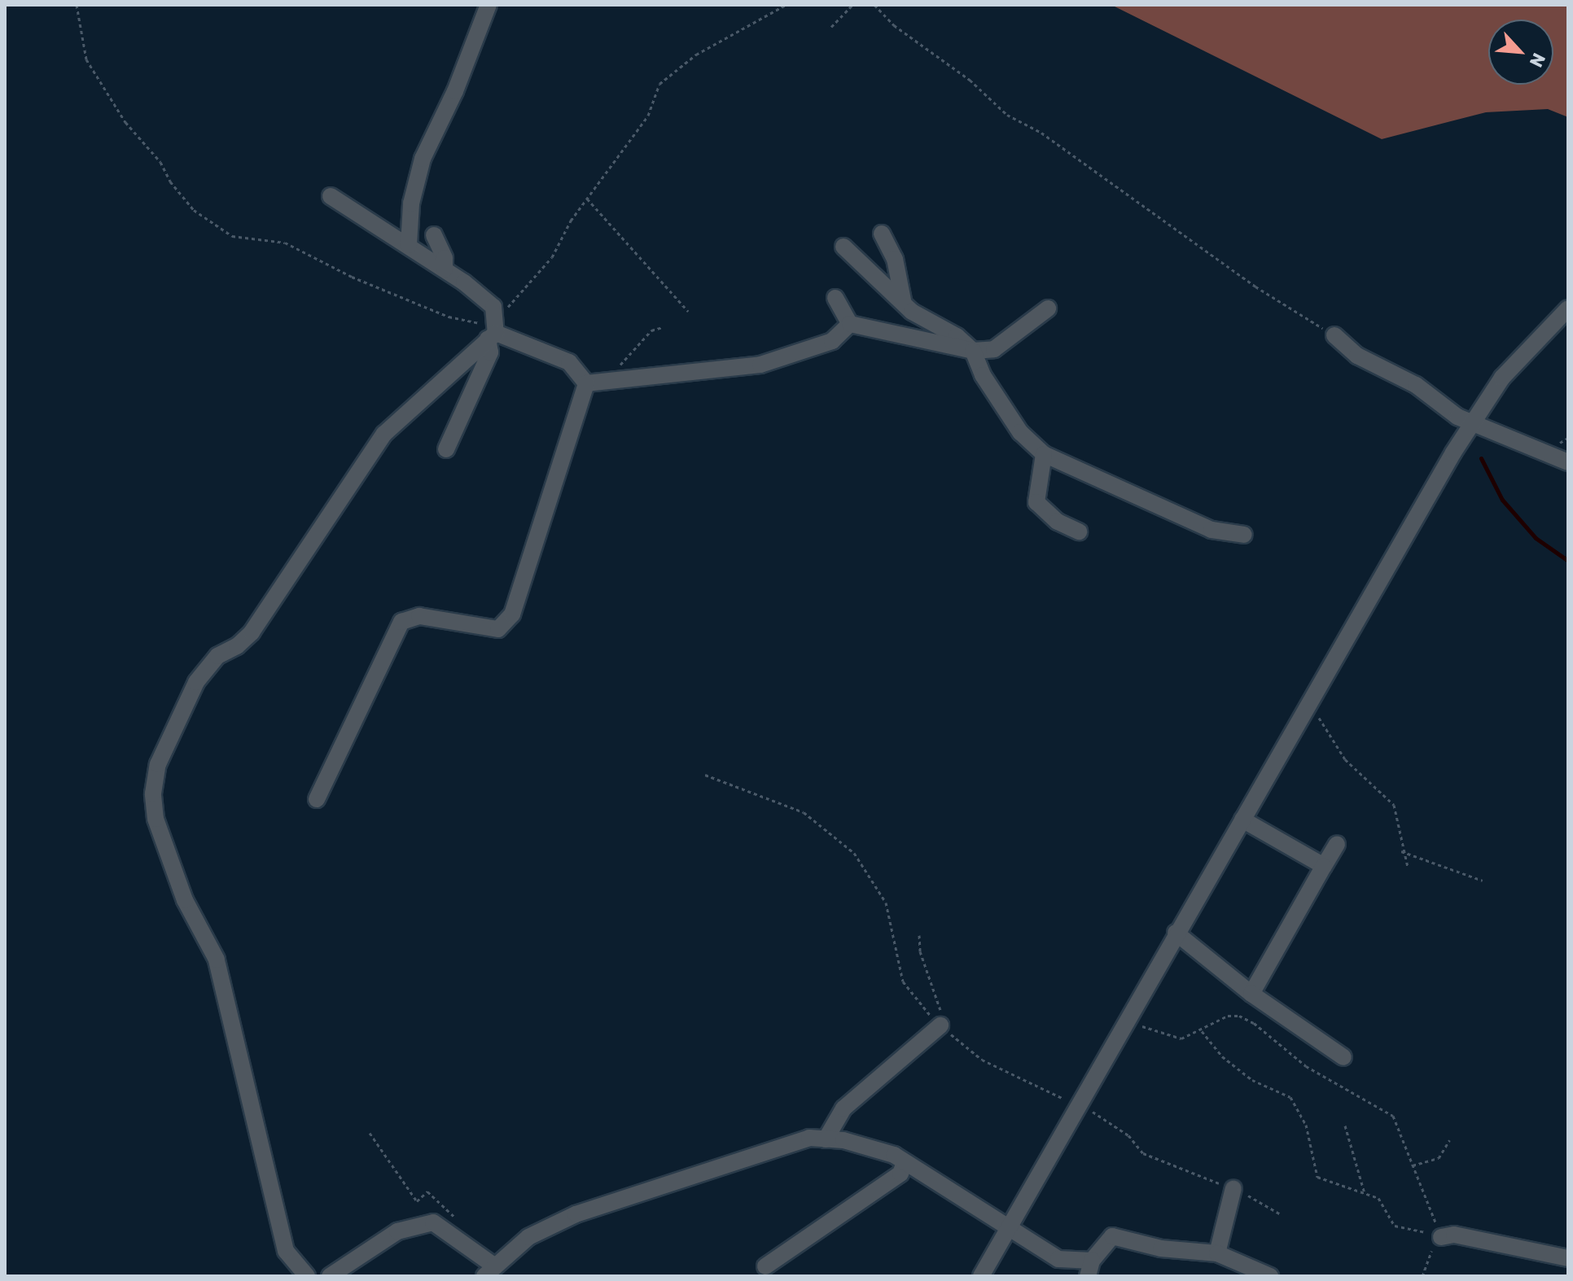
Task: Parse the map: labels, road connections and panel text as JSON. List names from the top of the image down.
{
  "north": "bottom right"
}
